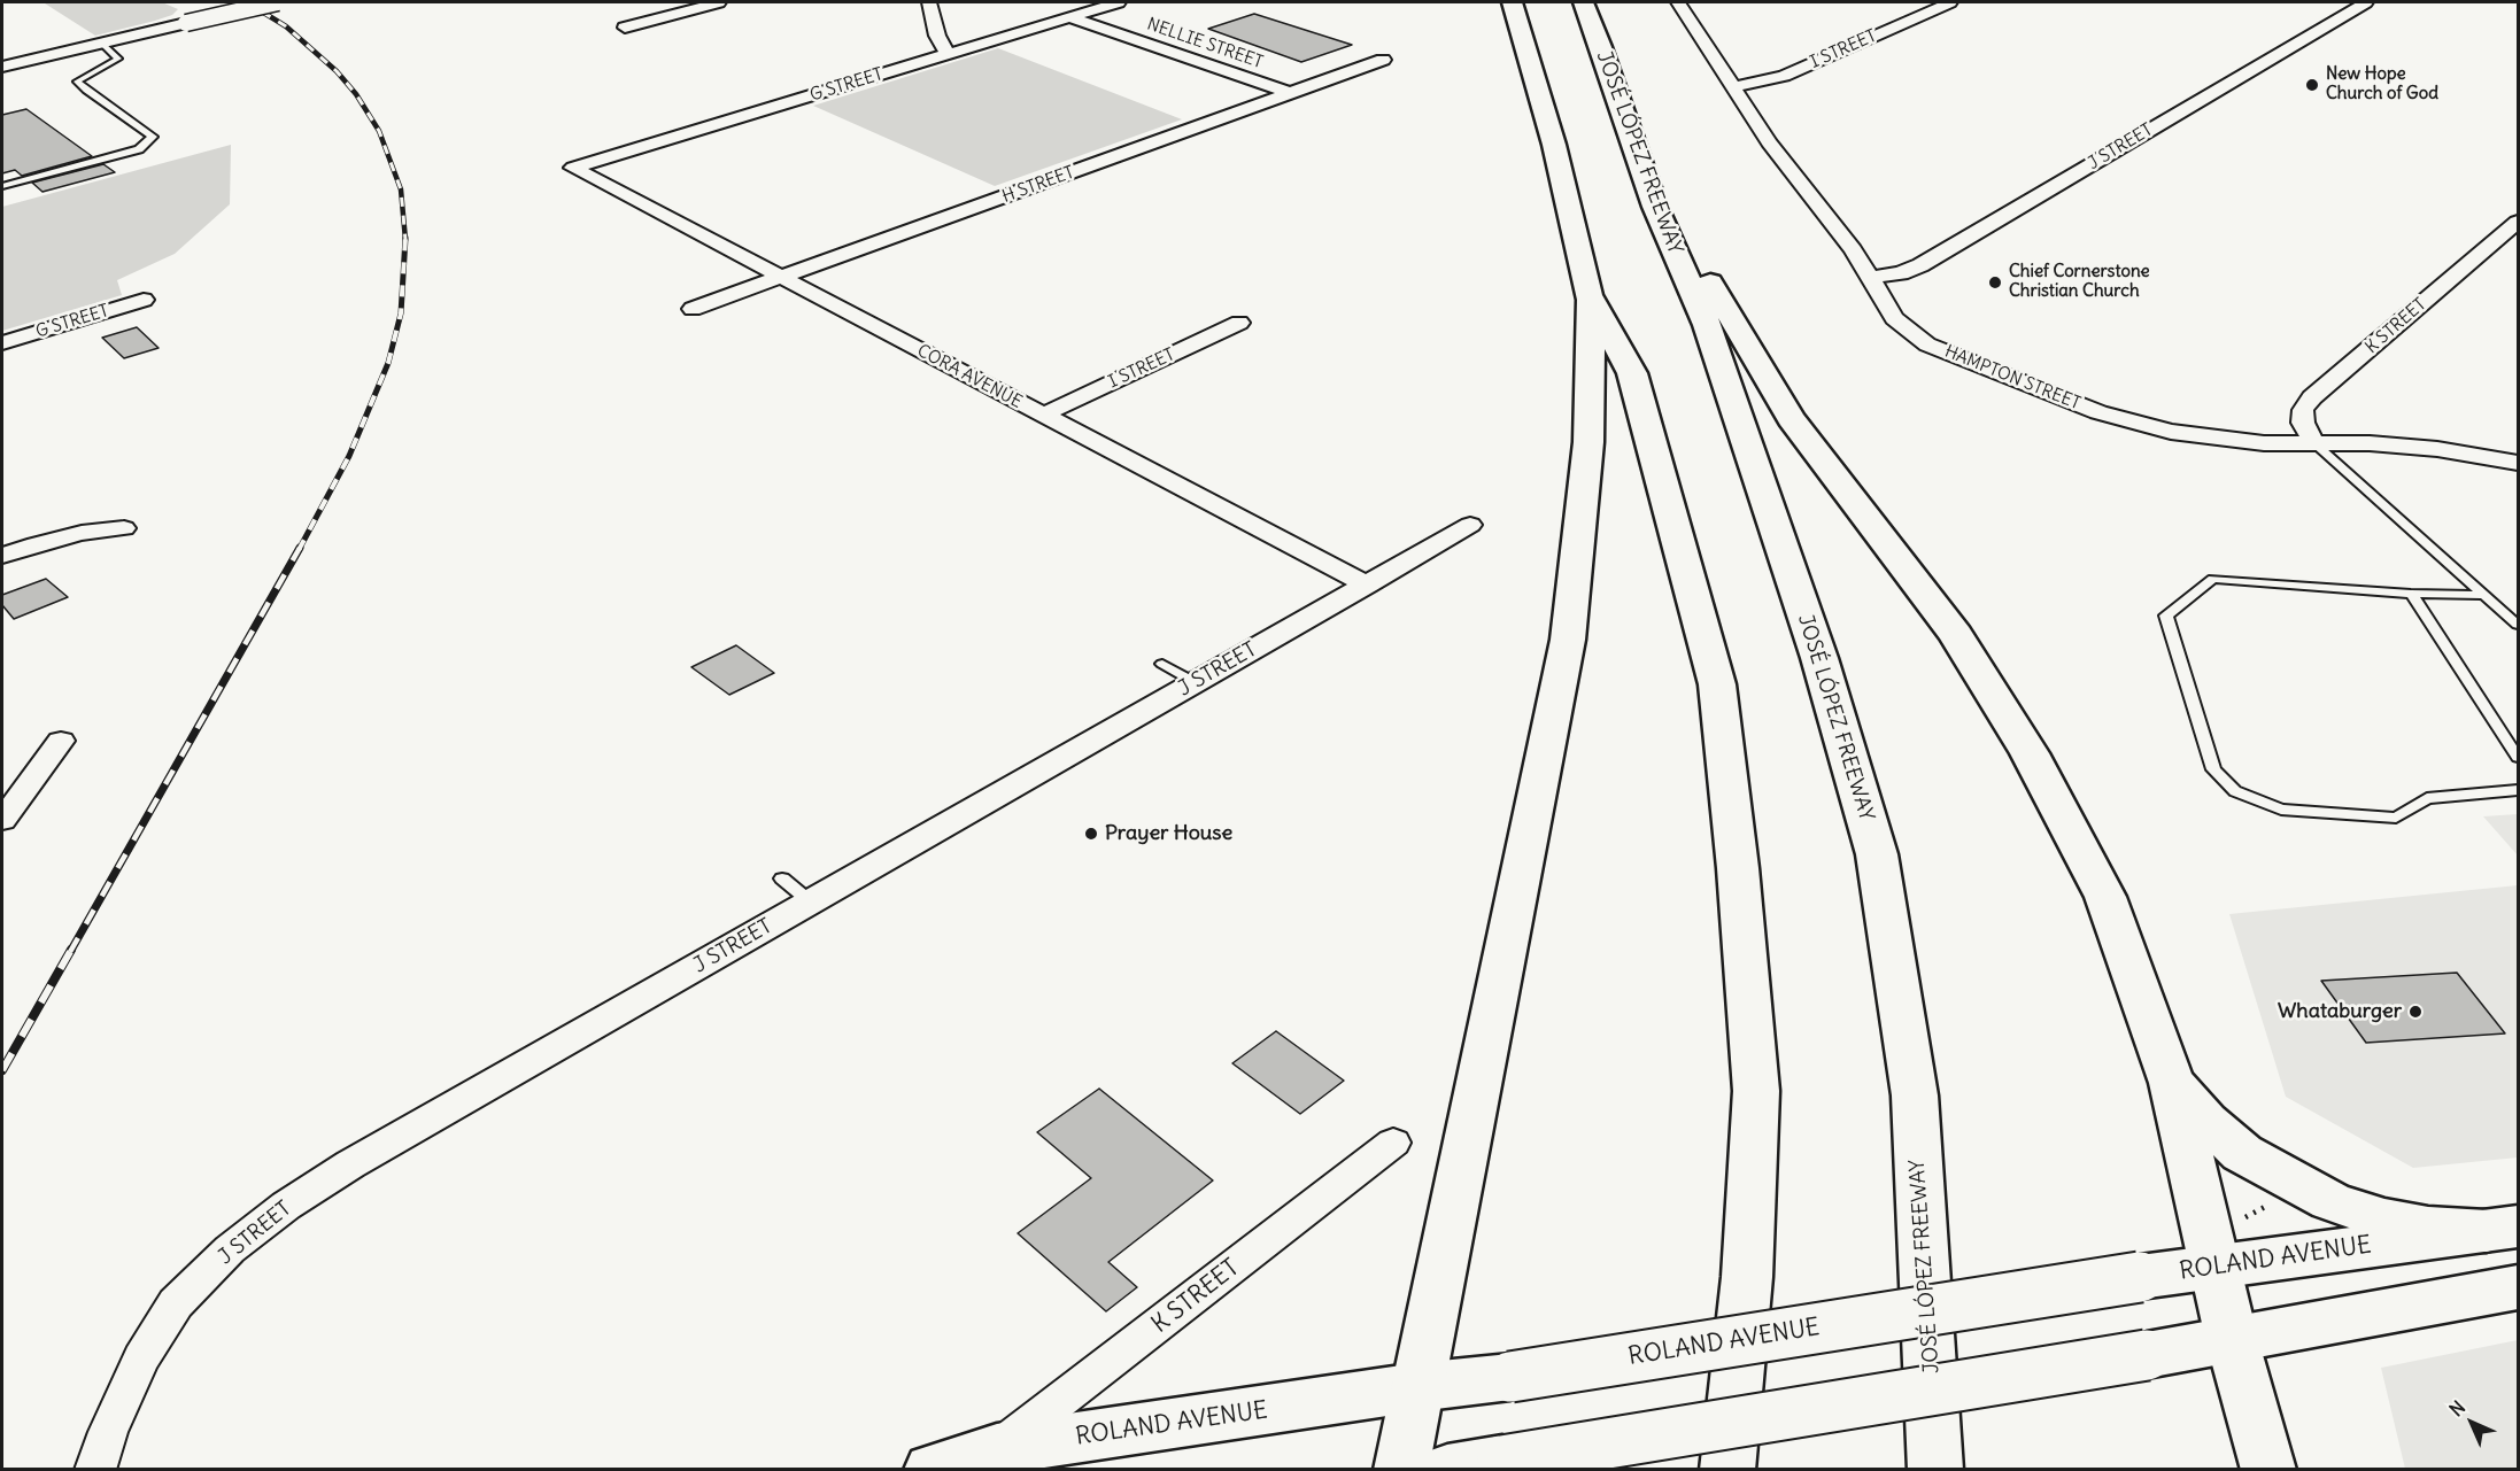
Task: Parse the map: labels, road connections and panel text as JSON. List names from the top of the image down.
{
  "streets": {
    "main road": ["JOSÉ LÓPEZ FREEWAY", "ROLAND AVENUE"],
    "street": [
      "NELLIE STREET",
      "I STREET",
      "G STREET",
      "J STREET",
      "H STREET",
      "K STREET",
      "CORA AVENUE",
      "HAMPTON STREET"
    ]
  },
  "crossings": [
    ["NELLIE STREET", "G STREET"],
    ["NELLIE STREET", "H STREET"],
    ["I STREET", "CORA AVENUE"],
    ["I STREET", "HAMPTON STREET"],
    ["G STREET", "CORA AVENUE"],
    ["J STREET", "CORA AVENUE"],
    ["J STREET", "HAMPTON STREET"],
    ["H STREET", "CORA AVENUE"],
    ["K STREET", "HAMPTON STREET"],
    ["K STREET", "ROLAND AVENUE"]
  ],
  "places": [
    "New Hope Church of God",
    "Chief Cornerstone Christian Church",
    "Prayer House",
    "Whataburger"
  ],
  "north": "top left"
}
